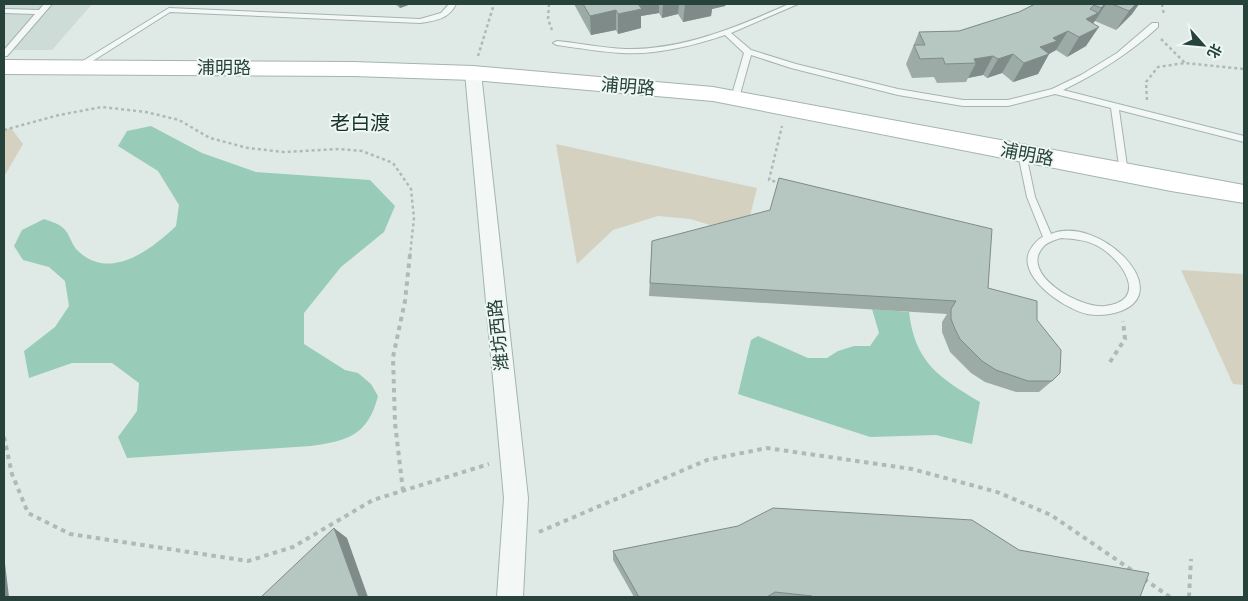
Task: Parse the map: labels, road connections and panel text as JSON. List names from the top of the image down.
{
  "streets": {
    "main road": ["浦明路"],
    "street": ["潍坊西路"]
  },
  "crossings": [
    ["浦明路", "潍坊西路"]
  ],
  "districts": ["老白渡"],
  "north": "bottom right"
}
